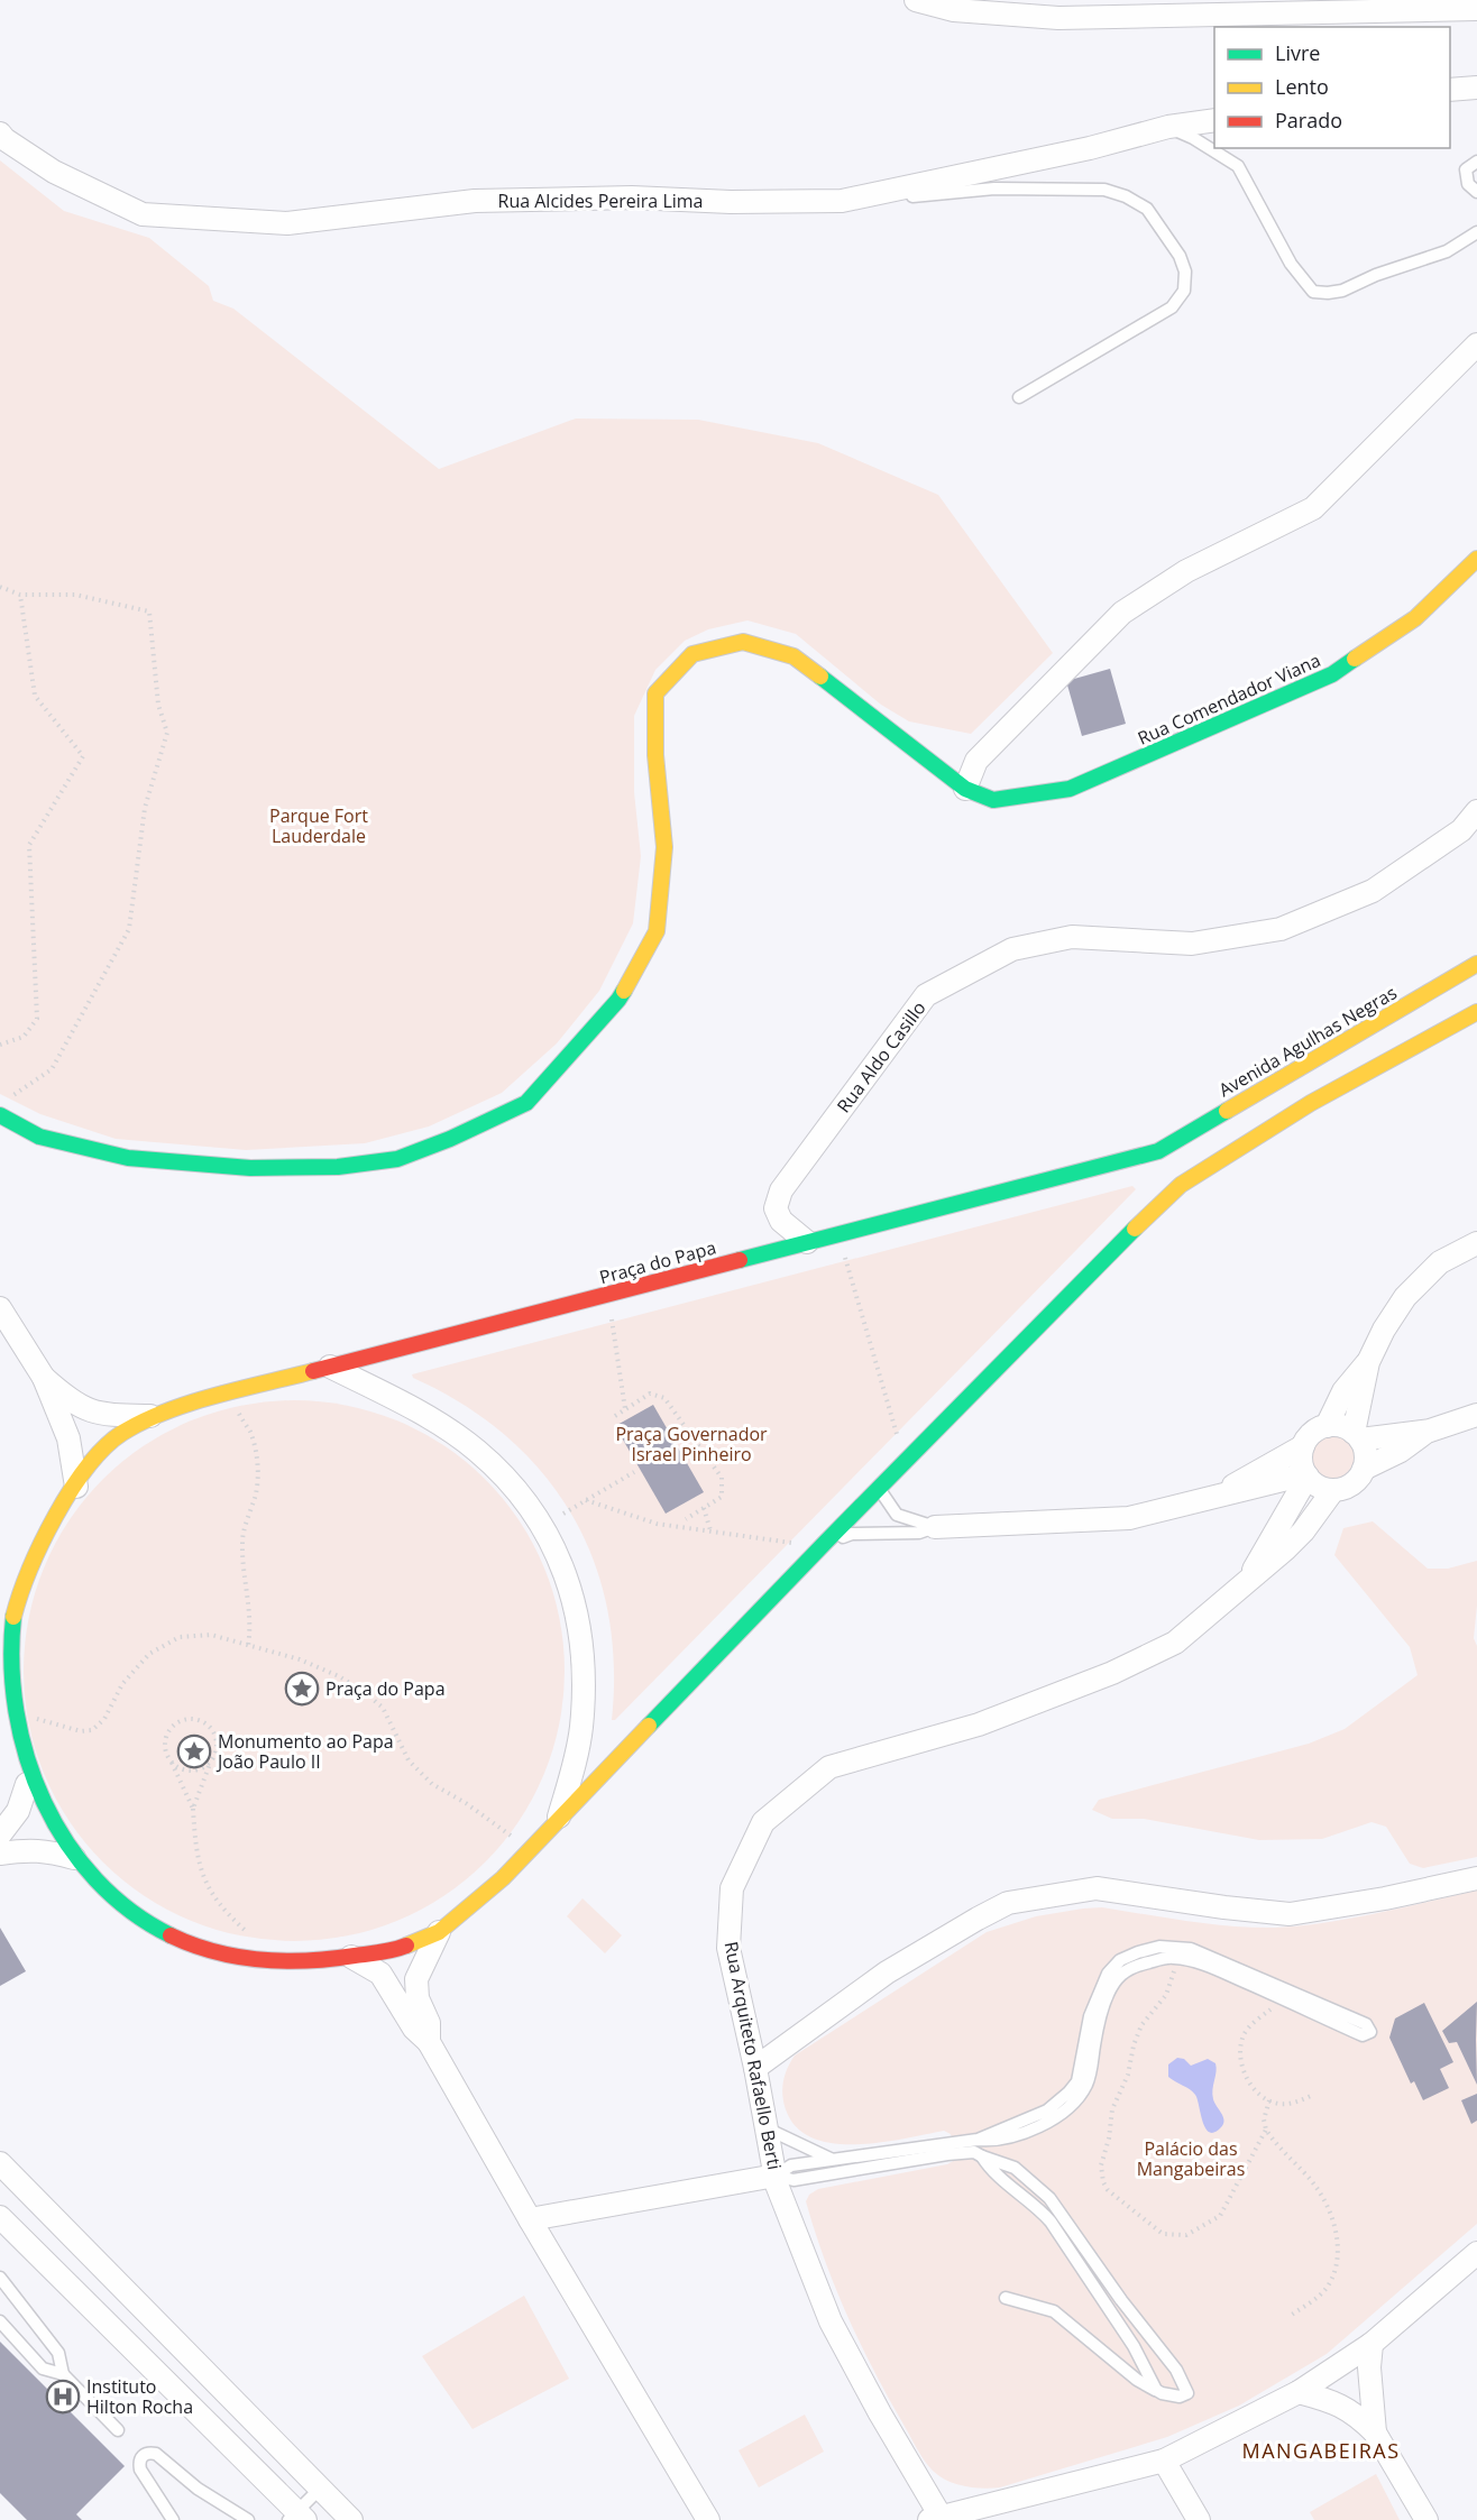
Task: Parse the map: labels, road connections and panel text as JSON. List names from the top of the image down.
{
  "streets": {
    "street": [
      "Rua Alcides Pereira Lima",
      "Rua Comendador Viana",
      "Avenida Agulhas Negras",
      "Rua Aldo Casillo",
      "Praça do Papa",
      "Rua Arquiteto Rafaello Berti"
    ]
  },
  "crossings": [
    ["Avenida Agulhas Negras", "Praça do Papa"],
    ["Rua Aldo Casillo", "Praça do Papa"]
  ],
  "districts": ["MANGABEIRAS"],
  "parks": ["Parque Fort Lauderdale", "Praça Governador Israel Pinheiro", "Palácio das Mangabeiras"],
  "places": {
    "place": ["Praça do Papa", "Monumento ao Papa João Paulo II"],
    "hospital": ["Instituto Hilton Rocha"]
  },
  "legend": ["Livre", "Lento", "Parado"]
}
